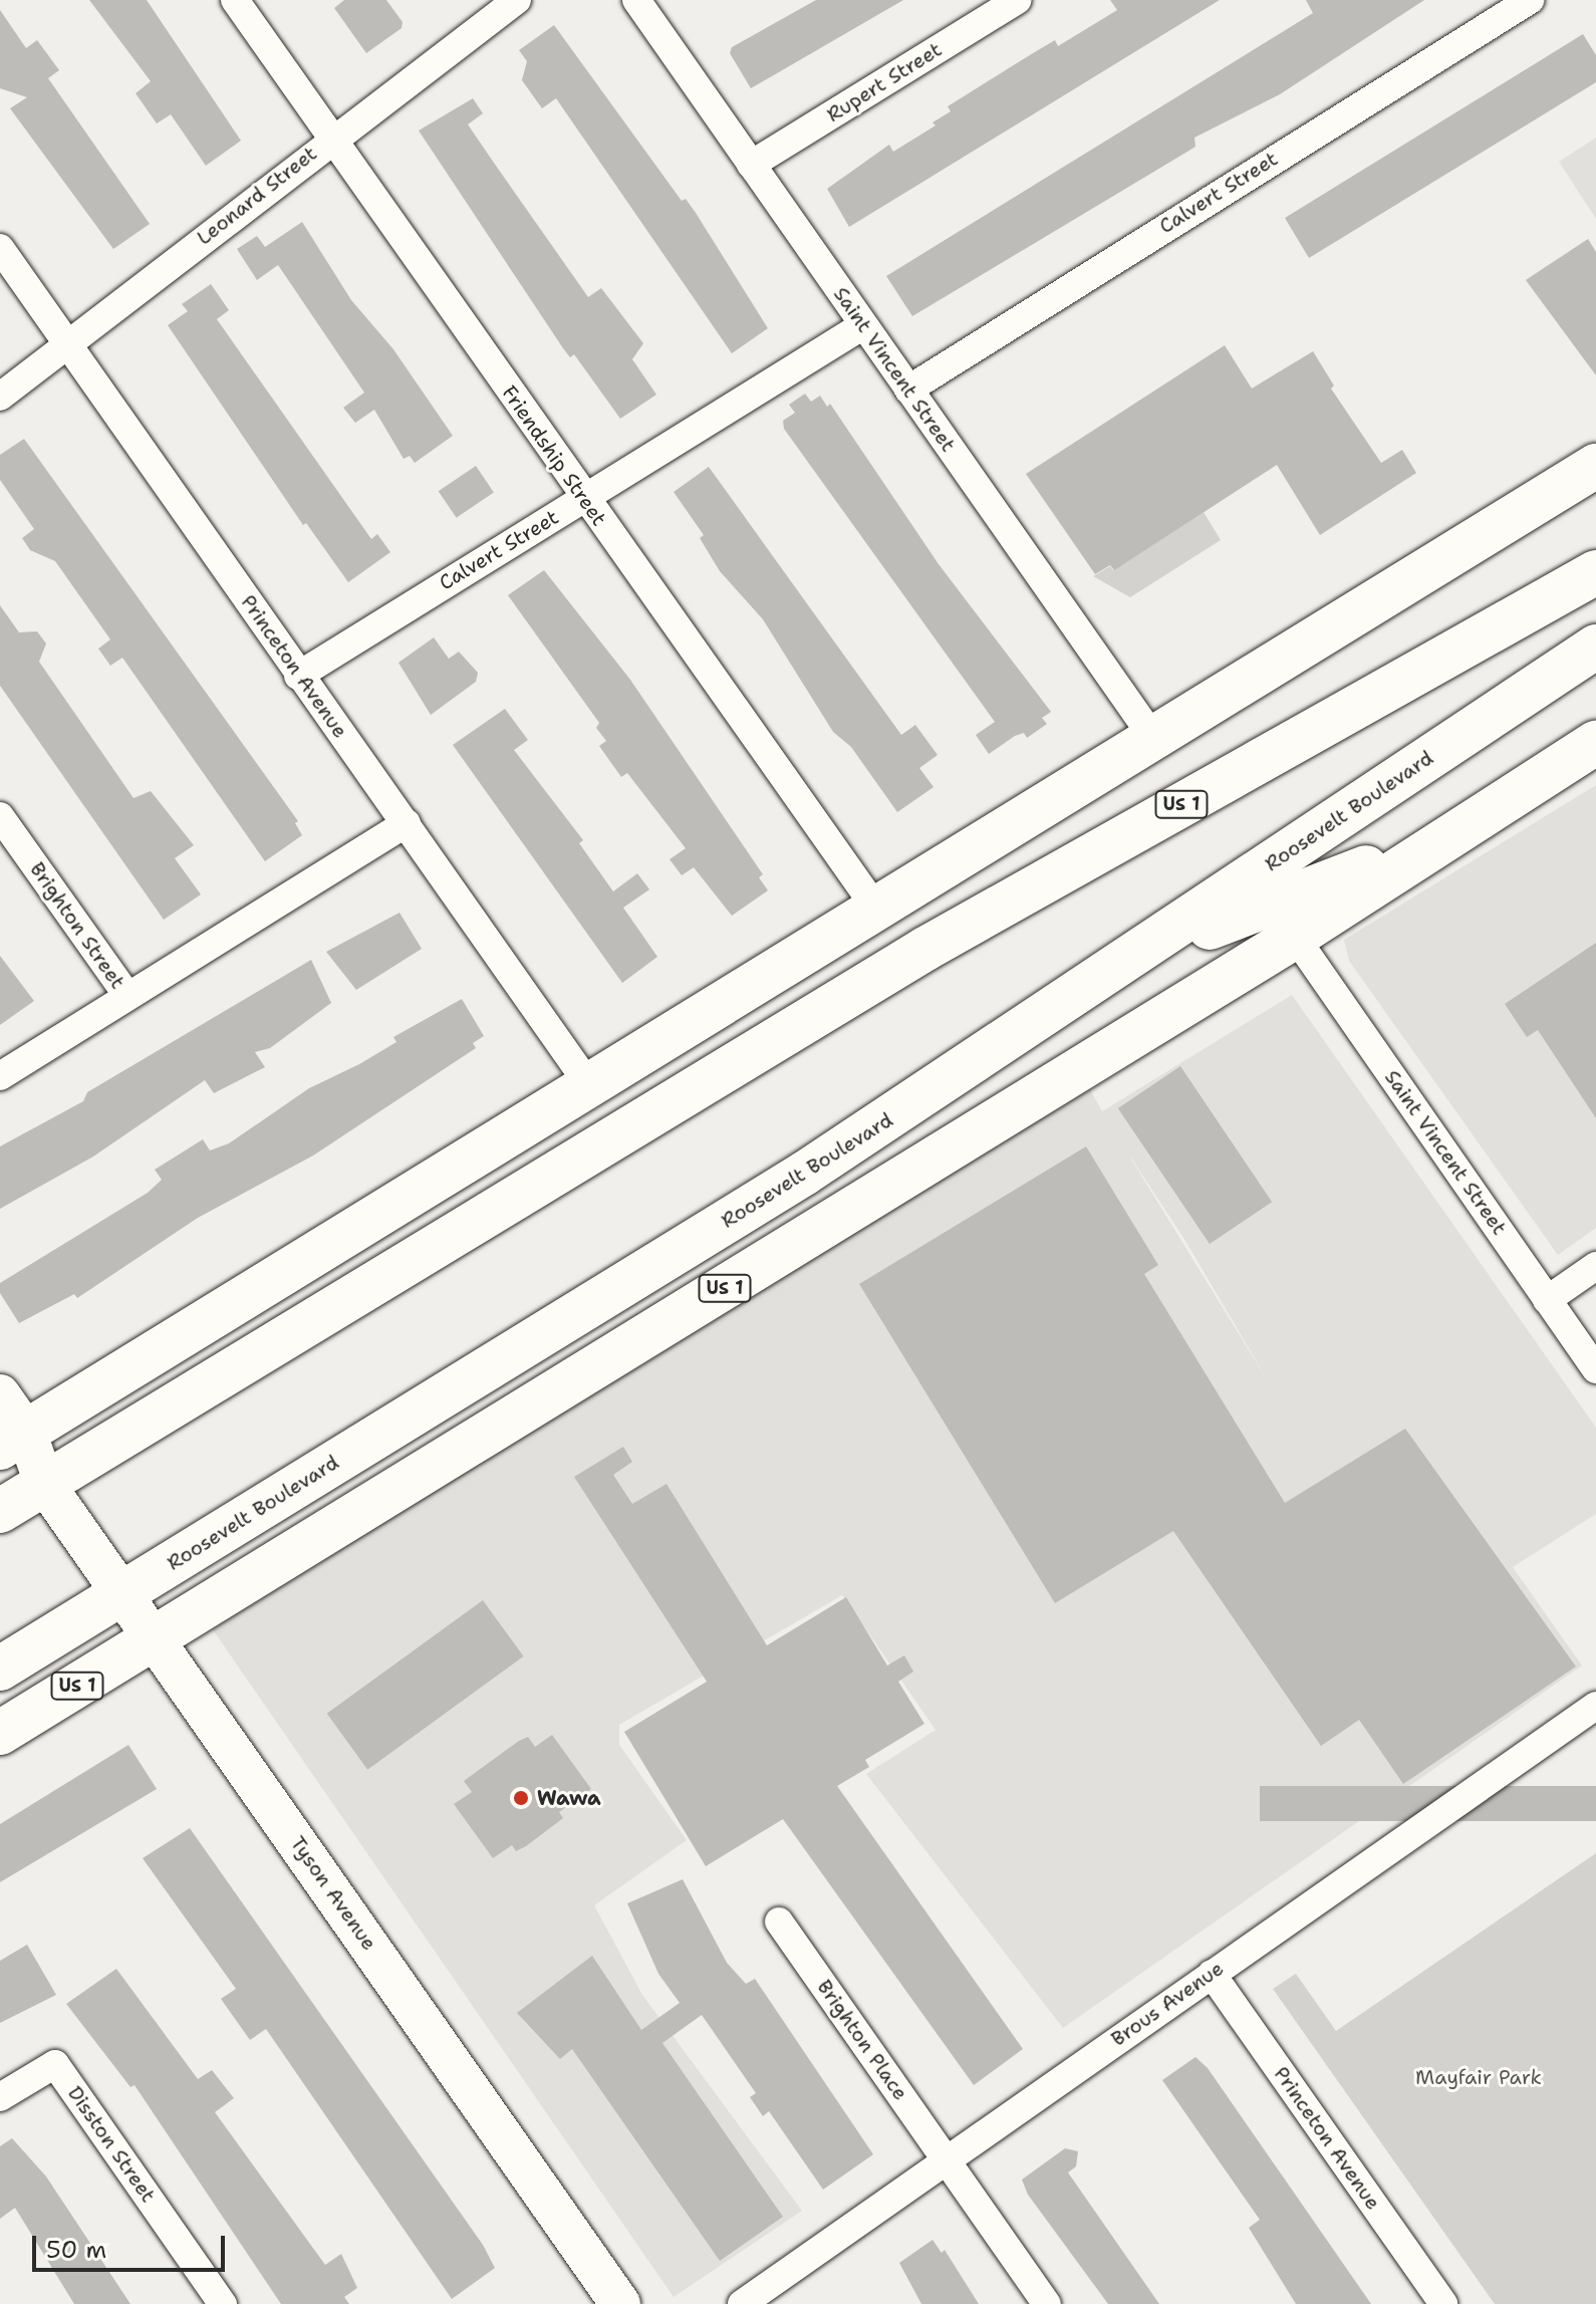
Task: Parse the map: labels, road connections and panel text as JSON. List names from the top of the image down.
{
  "streets": {
    "highway": ["US 1", "Roosevelt Boulevard"],
    "street": [
      "Rupert Street",
      "Calvert Street",
      "Leonard Street",
      "Saint Vincent Street",
      "Friendship Street",
      "Princeton Avenue",
      "Brighton Street",
      "Tyson Avenue",
      "Brous Avenue",
      "Brighton Place",
      "Disston Street"
    ]
  },
  "crossings": [
    ["Rupert Street", "Saint Vincent Street"],
    ["Calvert Street", "Saint Vincent Street"],
    ["Calvert Street", "Friendship Street"],
    ["Calvert Street", "Princeton Avenue"],
    ["Leonard Street", "Friendship Street"],
    ["Leonard Street", "Princeton Avenue"],
    ["Saint Vincent Street", "US 1"],
    ["Princeton Avenue", "Brous Avenue"],
    ["US 1", "Tyson Avenue"],
    ["Roosevelt Boulevard", "Tyson Avenue"],
    ["Brous Avenue", "Brighton Place"]
  ],
  "parks": ["Mayfair Park"],
  "places": ["Wawa"],
  "scale_bar": "50 m"
}
